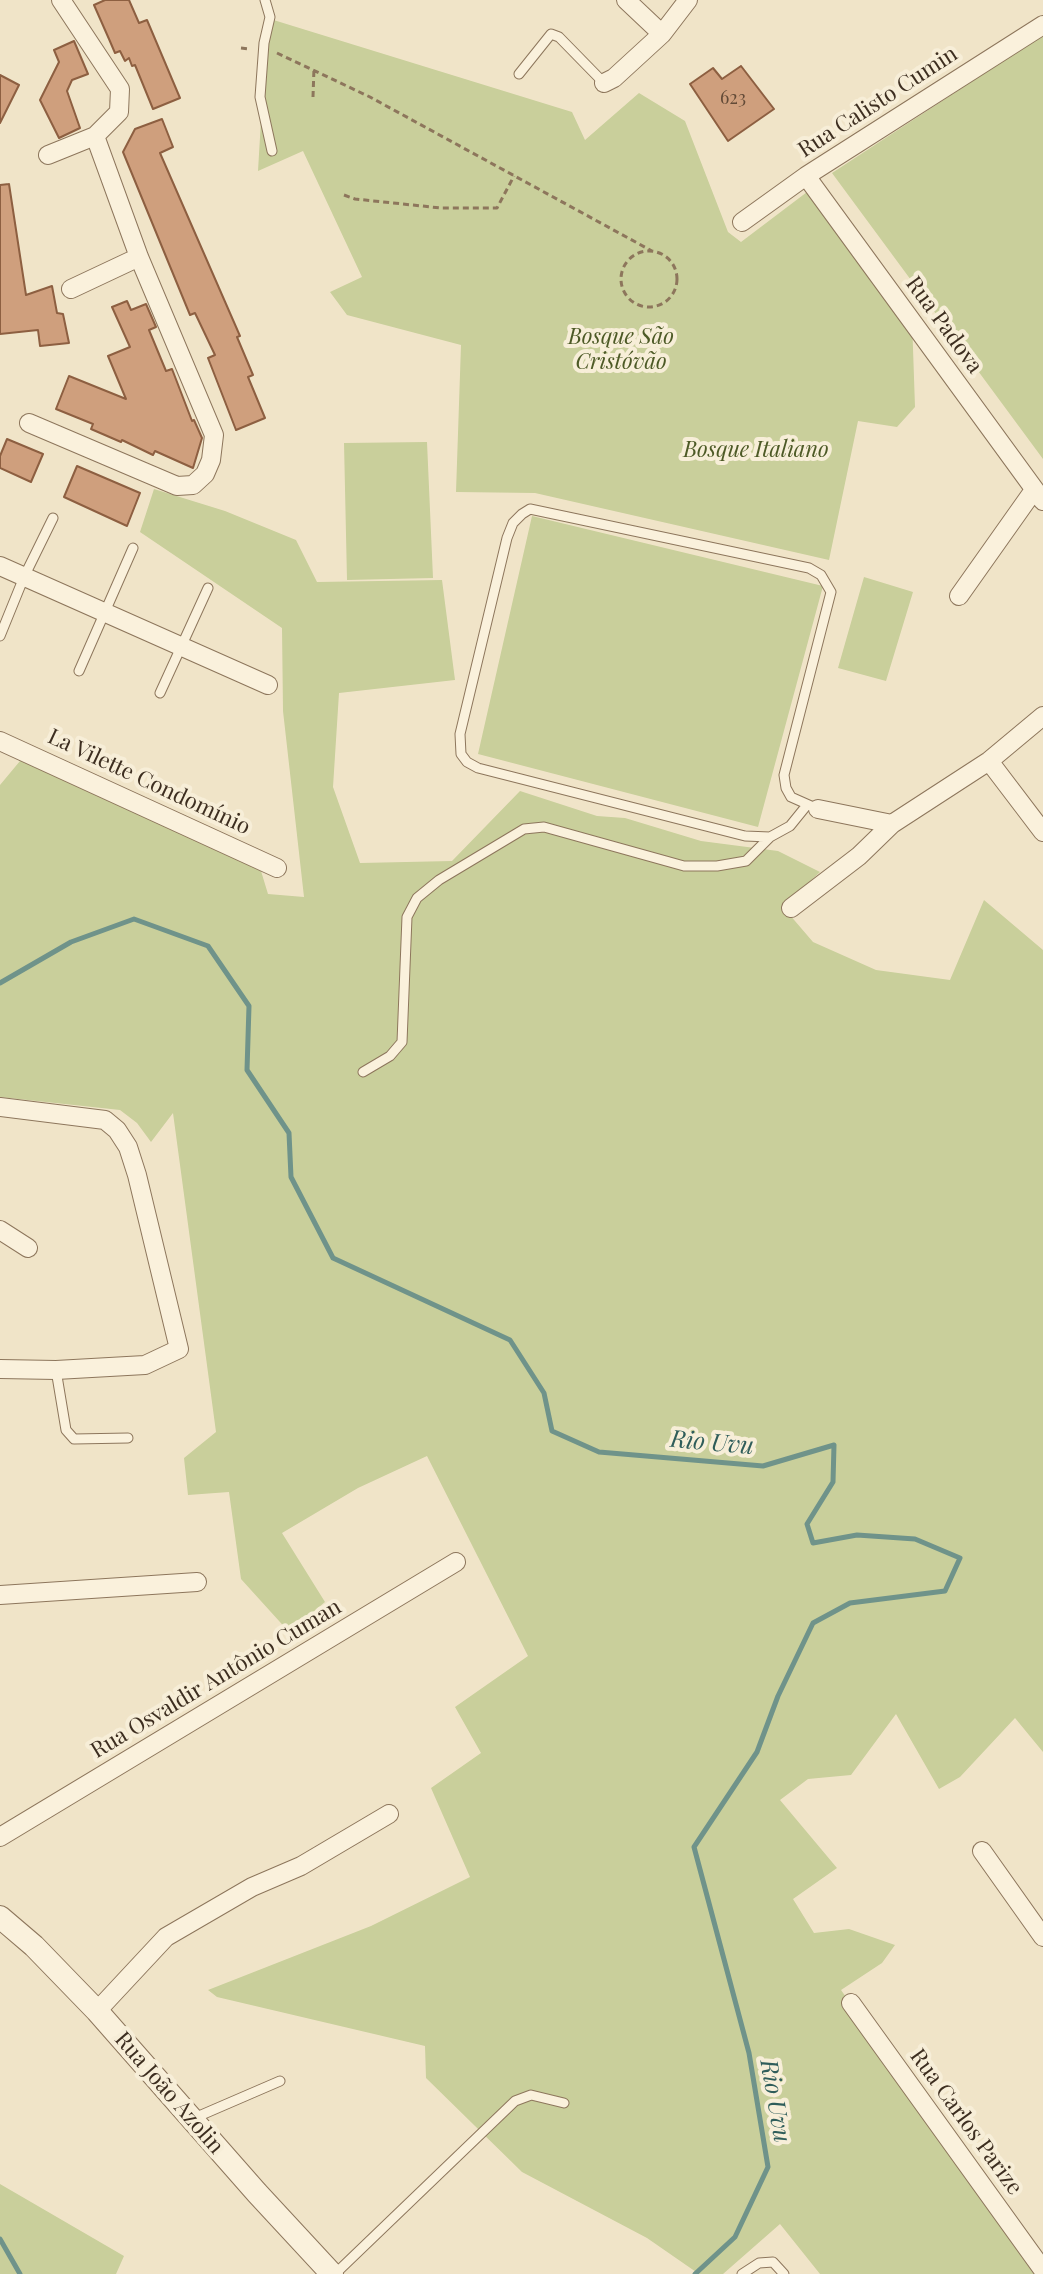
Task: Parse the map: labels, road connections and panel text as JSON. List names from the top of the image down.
{
  "streets": {
    "street": [
      "Rua Calisto Cumin",
      "Rua Padova",
      "La Vilette Condomínio",
      "Rua Osvaldir Antônio Cuman",
      "Rua João Azolin",
      "Rua Carlos Parize"
    ]
  },
  "crossings": [
    ["Rua Calisto Cumin", "Rua Padova"]
  ],
  "water": ["Rio Uvu"],
  "parks": ["Bosque São Cristóvão", "Bosque Italiano"],
  "house_numbers": ["623"]
}
